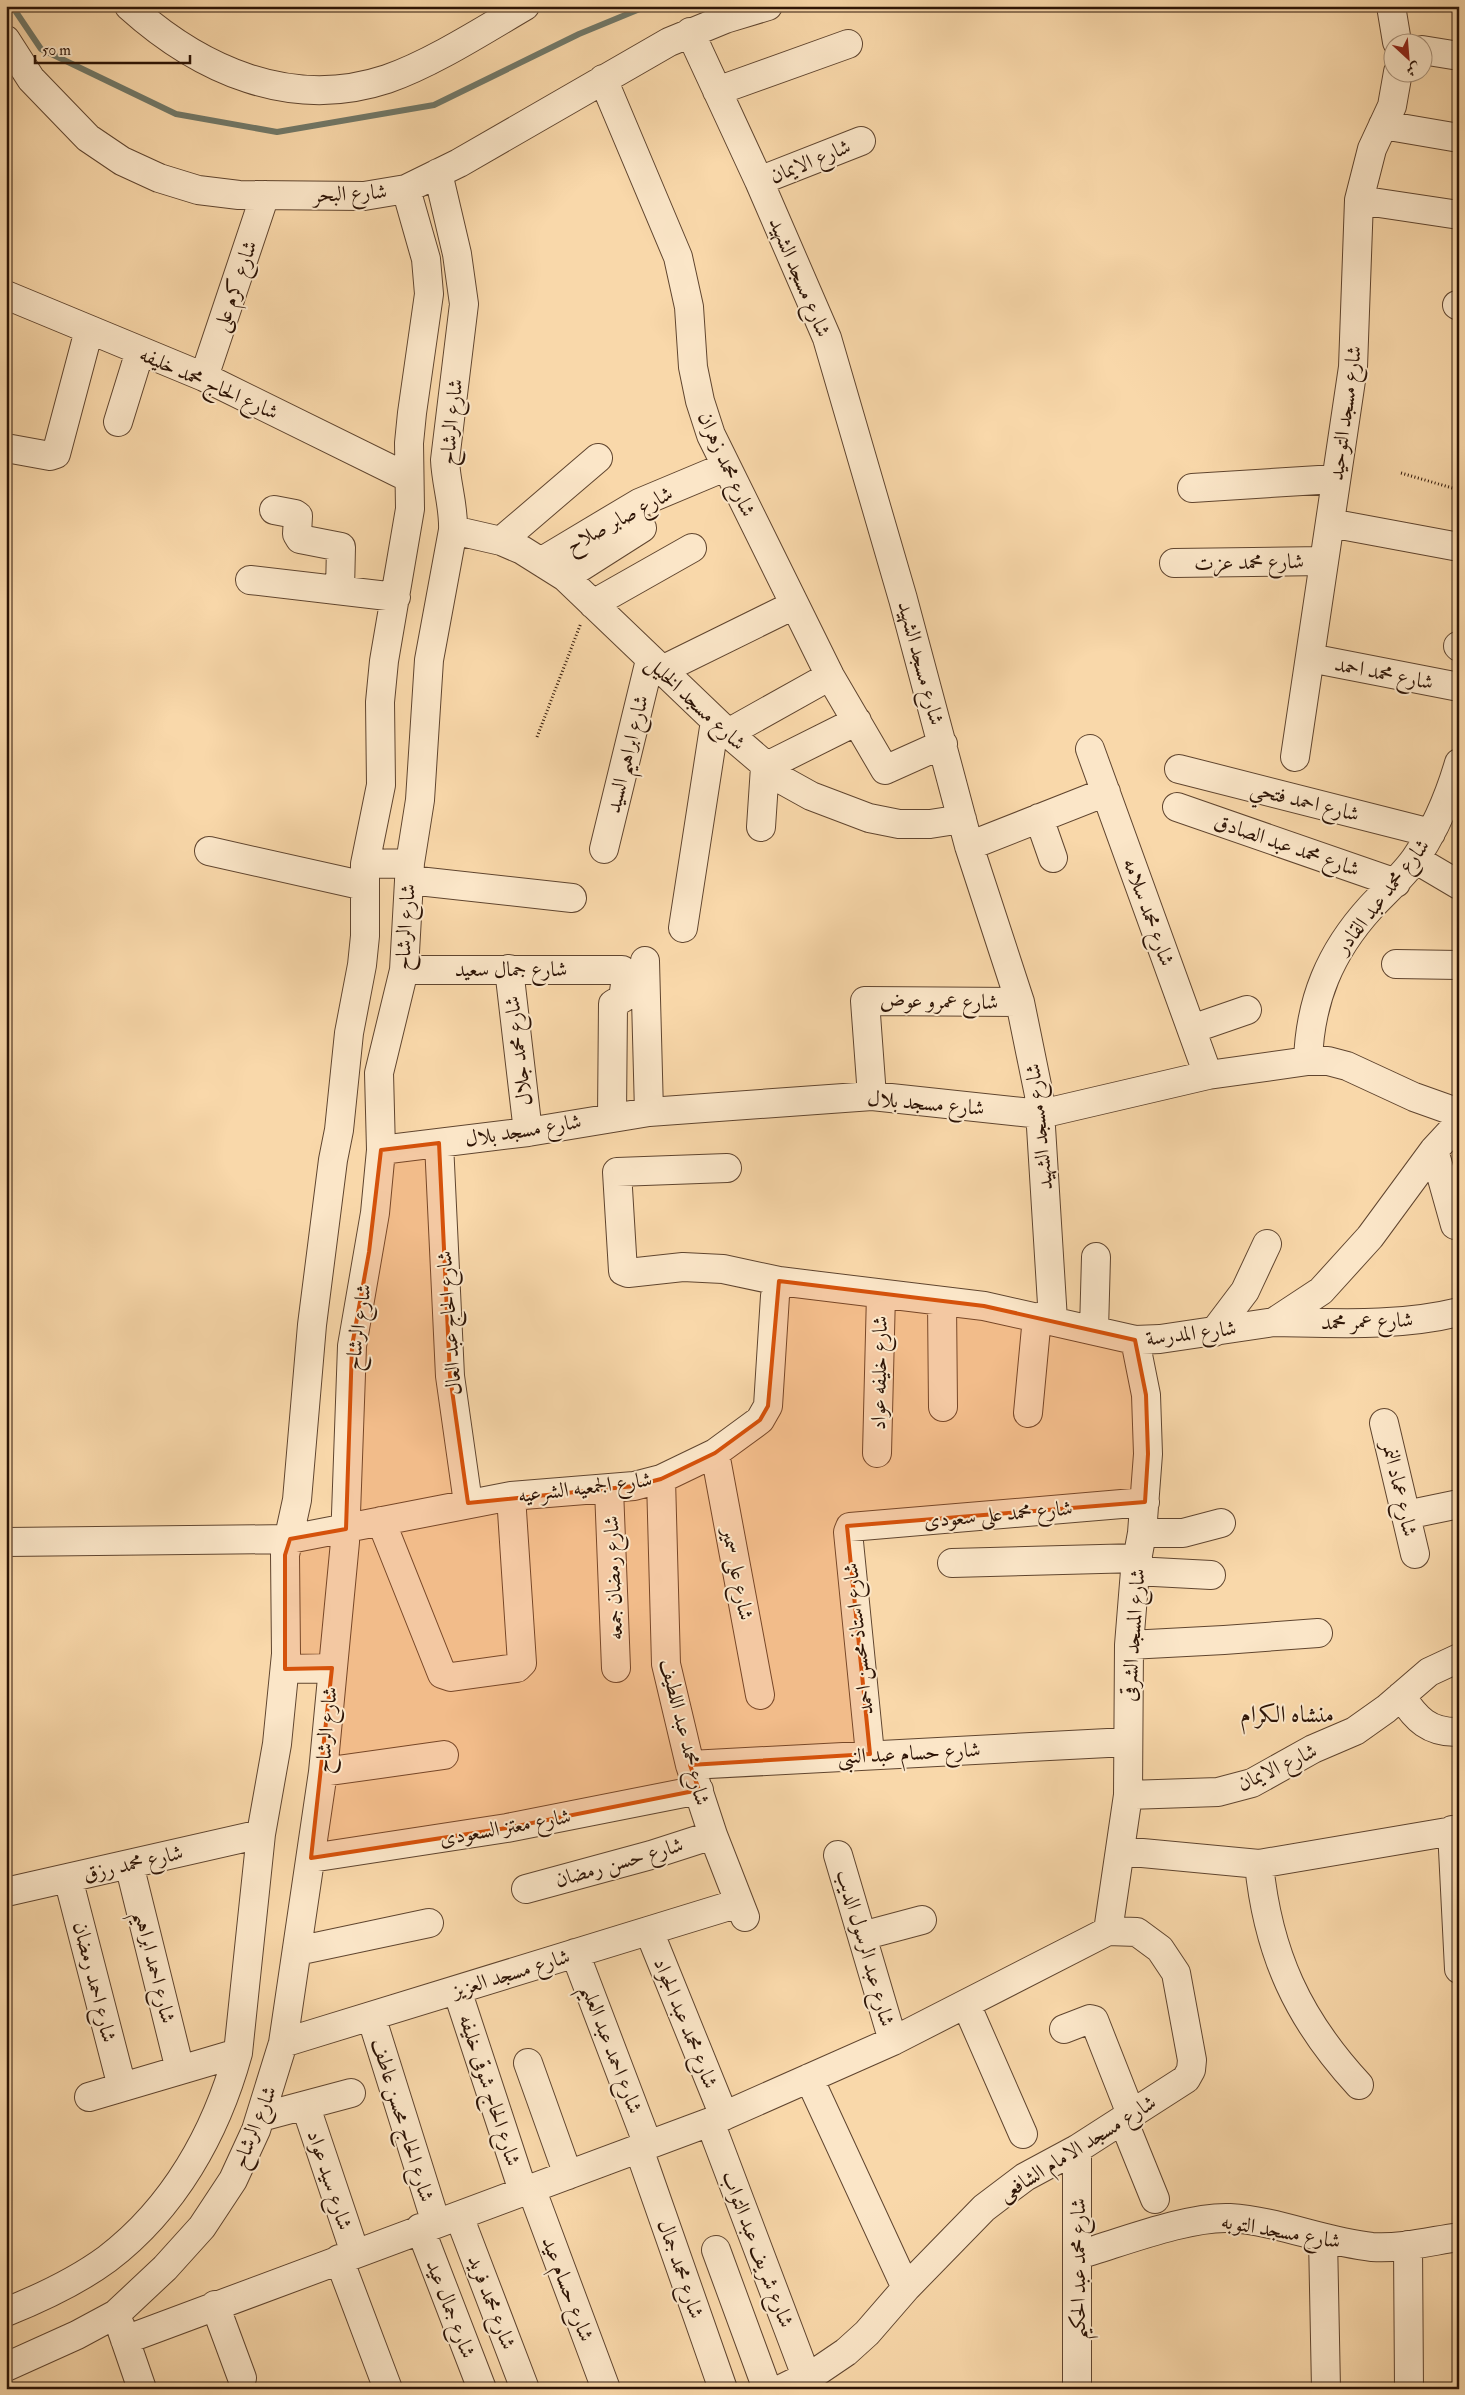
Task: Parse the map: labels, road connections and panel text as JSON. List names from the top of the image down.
{
  "streets": {
    "street": [
      "شارع الايمان",
      "شارع البحر",
      "شارع مسجد الشهيد",
      "شارع كرم على",
      "شارع الحاج محمد خليفه",
      "شارع مسجد التوحيد",
      "شارع الرشاح",
      "شارع محمد زهران",
      "شارع صابر صلاح",
      "شارع محمد عزت",
      "شارع محمد احمد",
      "شارع مسجد الخليل",
      "شارع ابراهيم السيد",
      "شارع احمد فتحي",
      "شارع محمد عبد الصادق",
      "شارع محمد عبد القادر",
      "شارع محمد سلامه",
      "شارع جمال سعيد",
      "شارع عمرو عوض",
      "شارع محمد جلال",
      "شارع مسجد بلال",
      "شارع عمر محمد",
      "شارع الحاج عبد العال",
      "شارع المدرسة",
      "شارع خليفه عواد",
      "شارع الجمعيه الشرعيه",
      "شارع عماد النمر",
      "شارع محمد على سعودى",
      "شارع على سمير",
      "شارع رمضان جمعه",
      "شارع المسجد الشرقى",
      "شارع استاذ محسن احمد",
      "شارع محمد عبد اللطيف",
      "شارع حسام عبد النبى",
      "شارع معتز السعودى",
      "شارع حسن رمضان",
      "شارع محمد رزق",
      "شارع عبد الرسول الديب",
      "شارع احمد ابراهيم",
      "شارع مسجد العزيز",
      "شارع احمد رمضان",
      "شارع محمد عبد الجواد",
      "شارع احمد عبد العليم",
      "شارع الحاج شوقى خليفه",
      "شارع الحاج محسن عاطف",
      "شارع مسجد الامام الشافعى",
      "شارع سيد عواد",
      "شارع مسجد التوبه",
      "شارع شريف عبد التواب",
      "شارع محمد جمال",
      "شارع محمد عبد الحكيم",
      "شارع حسام عيد",
      "شارع محمد فريد",
      "شارع جمال عيد"
    ]
  },
  "crossings": [
    ["شارع الايمان", "شارع مسجد الشهيد"],
    ["شارع الايمان", "شارع المسجد الشرقى"],
    ["شارع البحر", "شارع مسجد الشهيد"],
    ["شارع البحر", "شارع كرم على"],
    ["شارع البحر", "شارع الرشاح"],
    ["شارع البحر", "شارع محمد زهران"],
    ["شارع مسجد الشهيد", "شارع محمد زهران"],
    ["شارع مسجد الشهيد", "شارع مسجد الخليل"],
    ["شارع مسجد الشهيد", "شارع عمرو عوض"],
    ["شارع مسجد الشهيد", "شارع مسجد بلال"],
    ["شارع مسجد الشهيد", "شارع المدرسة"],
    ["شارع كرم على", "شارع الحاج محمد خليفه"],
    ["شارع الحاج محمد خليفه", "شارع الرشاح"],
    ["شارع مسجد التوحيد", "شارع محمد عزت"],
    ["شارع مسجد التوحيد", "شارع محمد احمد"],
    ["شارع الرشاح", "شارع مسجد الخليل"],
    ["شارع الرشاح", "شارع جمال سعيد"],
    ["شارع الرشاح", "شارع مسجد بلال"],
    ["شارع الرشاح", "شارع الجمعيه الشرعيه"],
    ["شارع الرشاح", "شارع معتز السعودى"],
    ["شارع الرشاح", "شارع محمد رزق"],
    ["شارع الرشاح", "شارع مسجد العزيز"],
    ["شارع محمد زهران", "شارع صابر صلاح"],
    ["شارع صابر صلاح", "شارع مسجد الخليل"],
    ["شارع مسجد الخليل", "شارع ابراهيم السيد"],
    ["شارع احمد فتحي", "شارع محمد عبد القادر"],
    ["شارع محمد عبد الصادق", "شارع محمد عبد القادر"],
    ["شارع محمد عبد القادر", "شارع مسجد بلال"],
    ["شارع محمد سلامه", "شارع مسجد بلال"],
    ["شارع جمال سعيد", "شارع محمد جلال"],
    ["شارع جمال سعيد", "شارع مسجد بلال"],
    ["شارع عمرو عوض", "شارع مسجد بلال"],
    ["شارع محمد جلال", "شارع مسجد بلال"],
    ["شارع مسجد بلال", "شارع الحاج عبد العال"],
    ["شارع عمر محمد", "شارع المدرسة"],
    ["شارع الحاج عبد العال", "شارع الجمعيه الشرعيه"],
    ["شارع المدرسة", "شارع خليفه عواد"],
    ["شارع المدرسة", "شارع الجمعيه الشرعيه"],
    ["شارع المدرسة", "شارع المسجد الشرقى"],
    ["شارع الجمعيه الشرعيه", "شارع على سمير"],
    ["شارع الجمعيه الشرعيه", "شارع رمضان جمعه"],
    ["شارع الجمعيه الشرعيه", "شارع محمد عبد اللطيف"],
    ["شارع محمد على سعودى", "شارع المسجد الشرقى"],
    ["شارع محمد على سعودى", "شارع استاذ محسن احمد"],
    ["شارع المسجد الشرقى", "شارع حسام عبد النبى"],
    ["شارع المسجد الشرقى", "شارع مسجد الامام الشافعى"],
    ["شارع استاذ محسن احمد", "شارع حسام عبد النبى"],
    ["شارع محمد عبد اللطيف", "شارع حسام عبد النبى"],
    ["شارع محمد عبد اللطيف", "شارع معتز السعودى"],
    ["شارع محمد عبد اللطيف", "شارع حسن رمضان"],
    ["شارع محمد عبد اللطيف", "شارع مسجد العزيز"],
    ["شارع حسام عبد النبى", "شارع معتز السعودى"],
    ["شارع محمد رزق", "شارع احمد ابراهيم"],
    ["شارع محمد رزق", "شارع احمد رمضان"],
    ["شارع مسجد العزيز", "شارع محمد عبد الجواد"],
    ["شارع مسجد العزيز", "شارع احمد عبد العليم"],
    ["شارع مسجد العزيز", "شارع الحاج شوقى خليفه"],
    ["شارع مسجد العزيز", "شارع الحاج محسن عاطف"],
    ["شارع محمد عبد الجواد", "شارع شريف عبد التواب"],
    ["شارع احمد عبد العليم", "شارع محمد جمال"],
    ["شارع الحاج شوقى خليفه", "شارع حسام عيد"],
    ["شارع الحاج محسن عاطف", "شارع محمد فريد"],
    ["شارع الحاج محسن عاطف", "شارع جمال عيد"],
    ["شارع مسجد الامام الشافعى", "شارع شريف عبد التواب"],
    ["شارع مسجد الامام الشافعى", "شارع محمد عبد الحكيم"],
    ["شارع مسجد التوبه", "شارع محمد عبد الحكيم"],
    ["شارع محمد فريد", "شارع جمال عيد"]
  ],
  "districts": ["منشاه الكرام"],
  "scale_bar": "50 m",
  "north": "bottom right"
}
